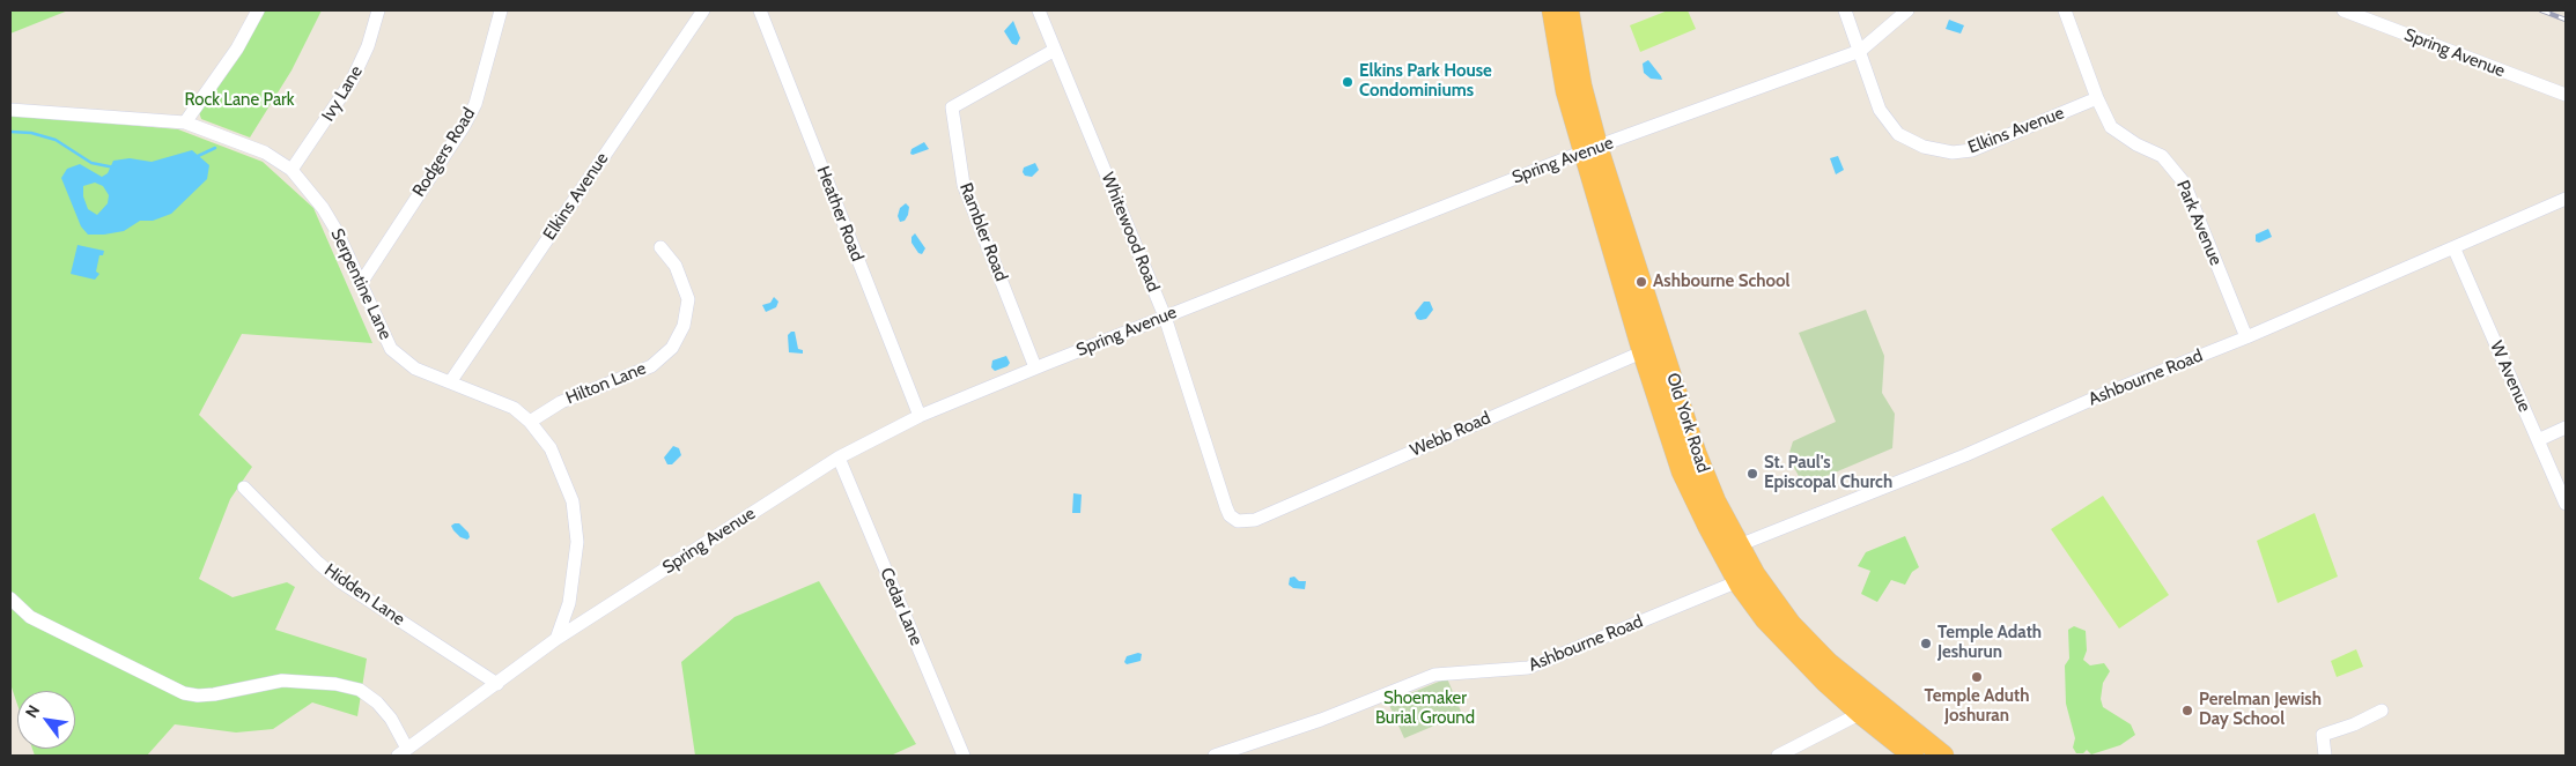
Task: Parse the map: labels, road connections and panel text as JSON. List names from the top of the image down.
{
  "streets": {
    "highway": ["Old York Road"],
    "street": [
      "Spring Avenue",
      "Ivy Lane",
      "Elkins Avenue",
      "Rodgers Road",
      "Heather Road",
      "Park Avenue",
      "Rambler Road",
      "Whitewood Road",
      "Serpentine Lane",
      "W Avenue",
      "Ashbourne Road",
      "Hilton Lane",
      "Webb Road",
      "Hidden Lane",
      "Cedar Lane"
    ]
  },
  "crossings": [
    ["Spring Avenue", "Elkins Avenue"],
    ["Spring Avenue", "Heather Road"],
    ["Spring Avenue", "Rambler Road"],
    ["Spring Avenue", "Whitewood Road"],
    ["Spring Avenue", "Serpentine Lane"],
    ["Spring Avenue", "Old York Road"],
    ["Spring Avenue", "Hidden Lane"],
    ["Spring Avenue", "Cedar Lane"],
    ["Ivy Lane", "Serpentine Lane"],
    ["Elkins Avenue", "Park Avenue"],
    ["Elkins Avenue", "Serpentine Lane"],
    ["Rodgers Road", "Serpentine Lane"],
    ["Park Avenue", "Ashbourne Road"],
    ["Rambler Road", "Whitewood Road"],
    ["Whitewood Road", "Webb Road"],
    ["Serpentine Lane", "Hilton Lane"],
    ["W Avenue", "Ashbourne Road"],
    ["Ashbourne Road", "Old York Road"],
    ["Old York Road", "Webb Road"]
  ],
  "parks": ["Rock Lane Park", "Shoemaker Burial Ground"],
  "places": [
    "Elkins Park House Condominiums",
    "Ashbourne School",
    "St. Paul's Episcopal Church",
    "Temple Adath Jeshurun",
    "Temple Aduth Joshuran",
    "Perelman Jewish Day School"
  ],
  "north": "top left"
}
